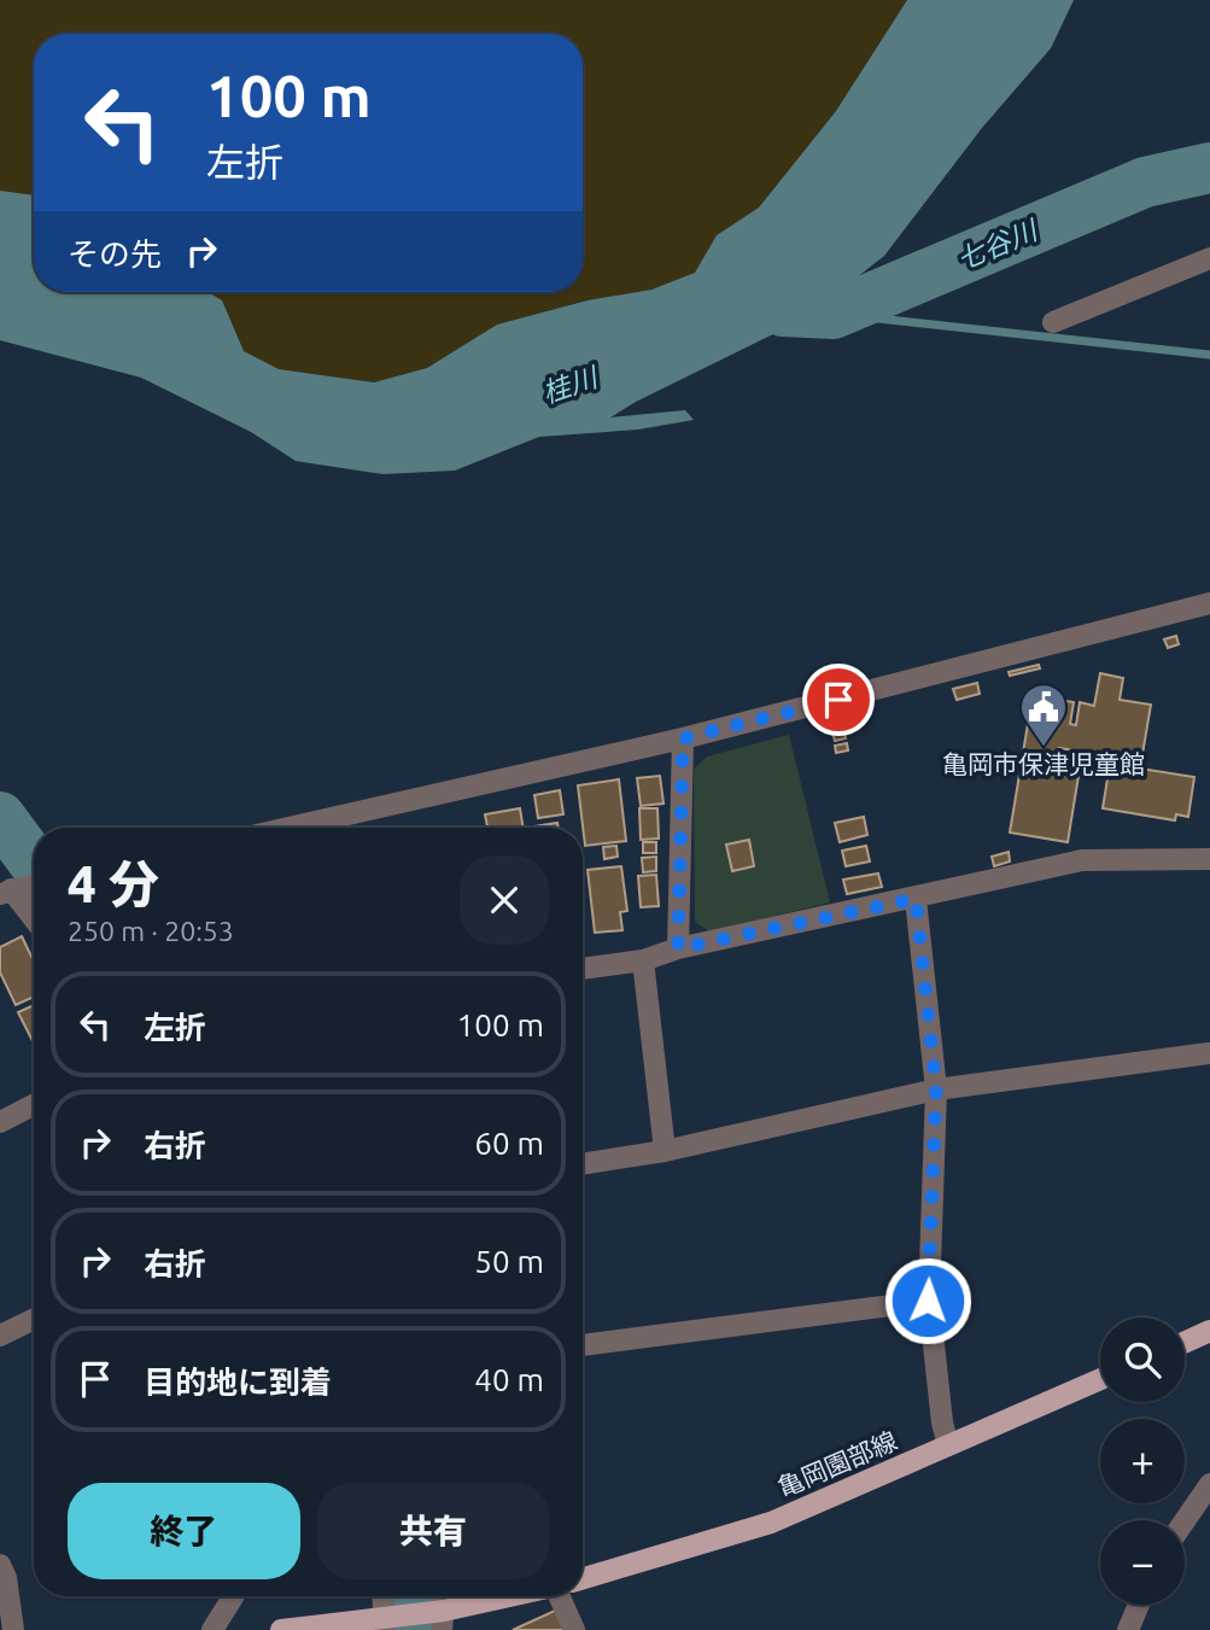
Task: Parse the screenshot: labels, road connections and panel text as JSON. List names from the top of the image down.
{
  "streets": {
    "main road": ["亀岡園部線"]
  },
  "water": ["七谷川", "桂川"],
  "places": {
    "public building": ["亀岡市保津児童館"]
  },
  "page": {
    "turn": ["100 m", "左折"],
    "then": "その先",
    "heading": ["4 分", "250 m · 20:53"],
    "list": [
      {
        "name": "左折",
        "value": "100 m"
      },
      {
        "name": "右折",
        "value": "60 m"
      },
      {
        "name": "右折",
        "value": "50 m"
      },
      {
        "name": "目的地に到着",
        "value": "40 m"
      }
    ],
    "map_buttons": ["+", "−"],
    "buttons": ["終了", "共有"]
  }
}
